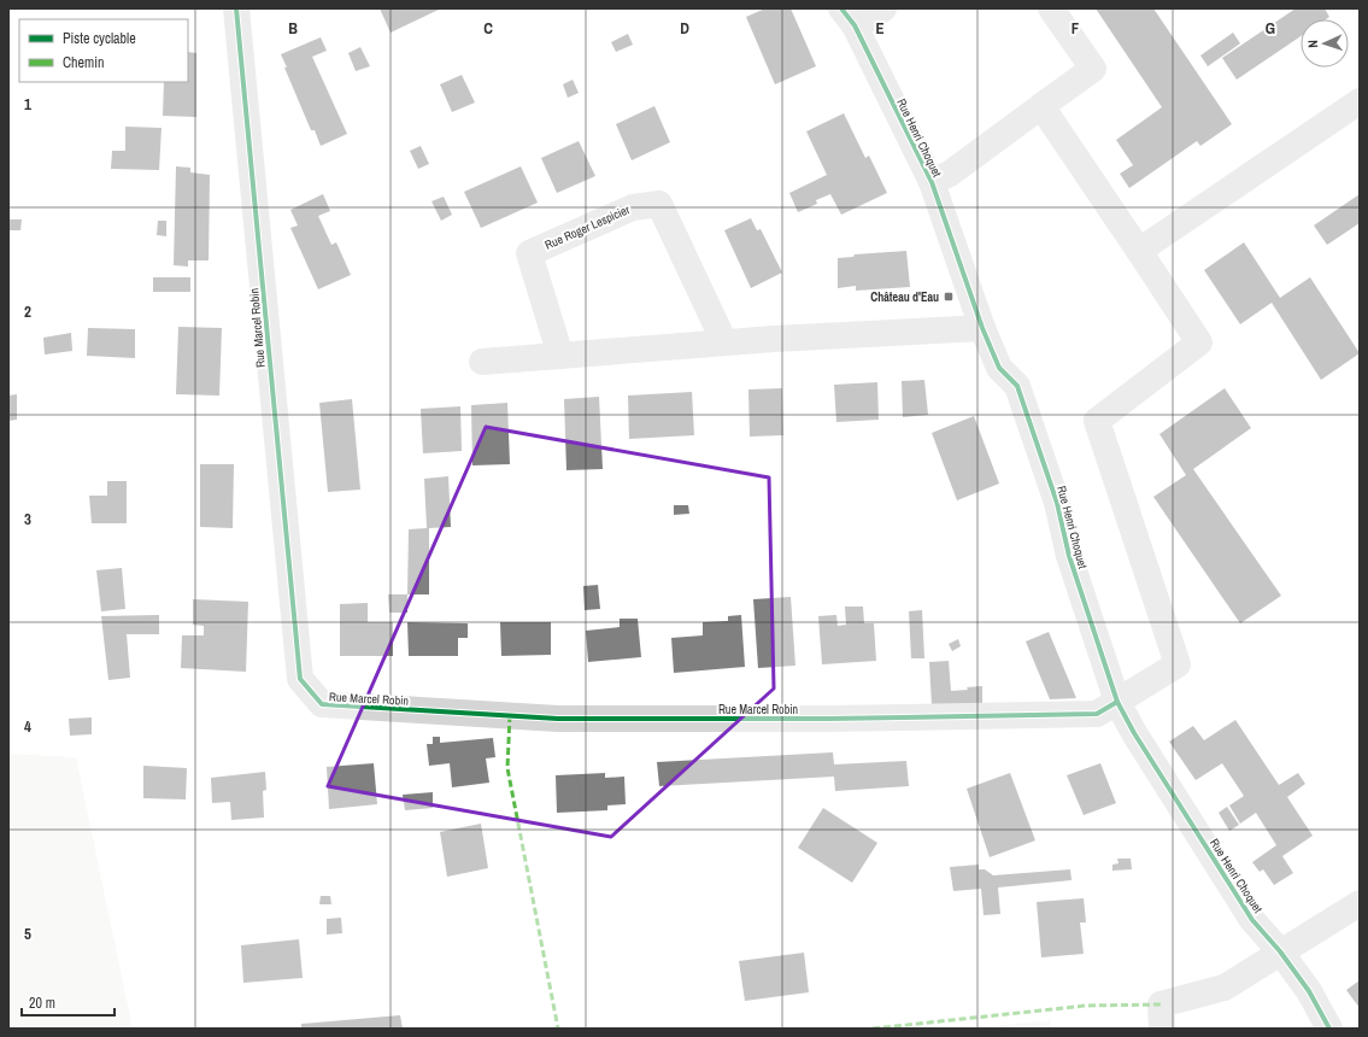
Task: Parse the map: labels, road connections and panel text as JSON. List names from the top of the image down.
{
  "streets": {
    "street": ["Rue Henri Choquet", "Rue Roger Lespicier", "Rue Marcel Robin"]
  },
  "crossings": [
    ["Rue Henri Choquet", "Rue Marcel Robin"]
  ],
  "places": {
    "transit": ["Château d'Eau"]
  },
  "legend": ["Piste cyclable", "Chemin"],
  "scale_bar": "20 m",
  "north": "left",
  "grid": {
    "columns": [
      "B",
      "C",
      "D",
      "E",
      "F",
      "G"
    ],
    "rows": [
      "1",
      "2",
      "3",
      "4",
      "5"
    ]
  }
}
